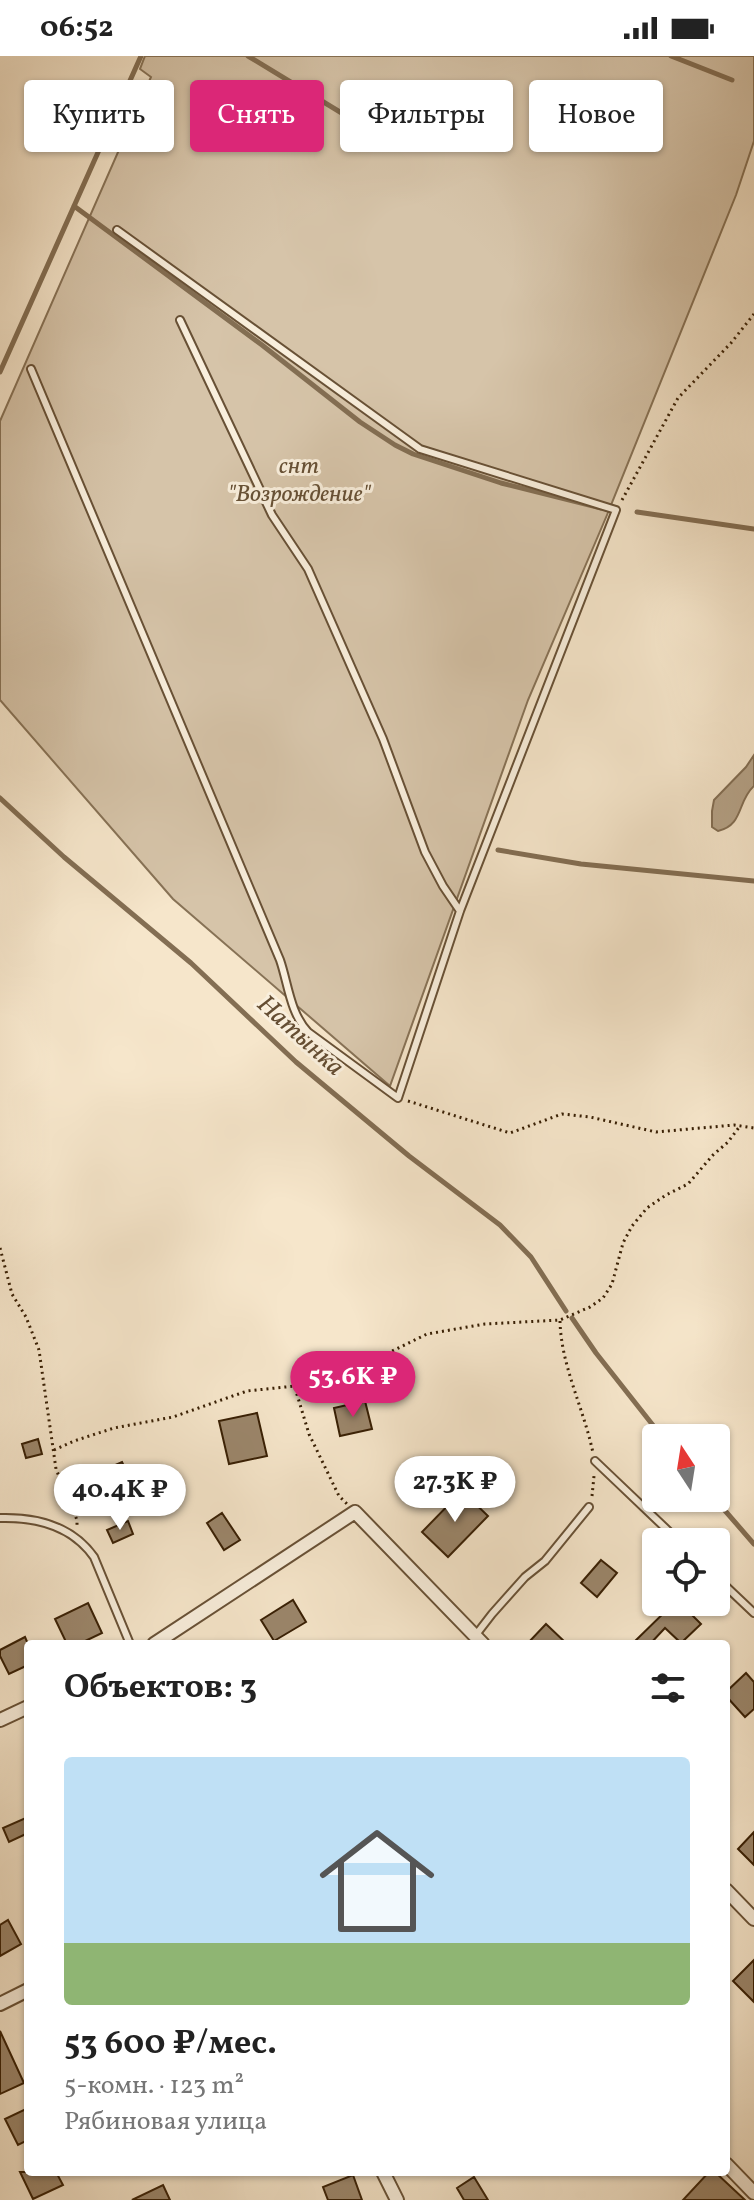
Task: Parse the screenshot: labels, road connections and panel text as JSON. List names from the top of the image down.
{
  "water": ["Натынка"],
  "parks": ["снт \"Возрождение\""],
  "north": "top",
  "page": {
    "status": "06:52",
    "chip": [
      "Купить",
      "Снять",
      "Фильтры",
      "Новое"
    ],
    "price": ["53.6K ₽", "27.3K ₽", "40.4K ₽"],
    "heading": "Объектов: 3",
    "list": [
      {
        "name": "53 600 ₽/мес.",
        "note": "5-комн. · 123 m² · Рябиновая улица"
      }
    ]
  }
}
